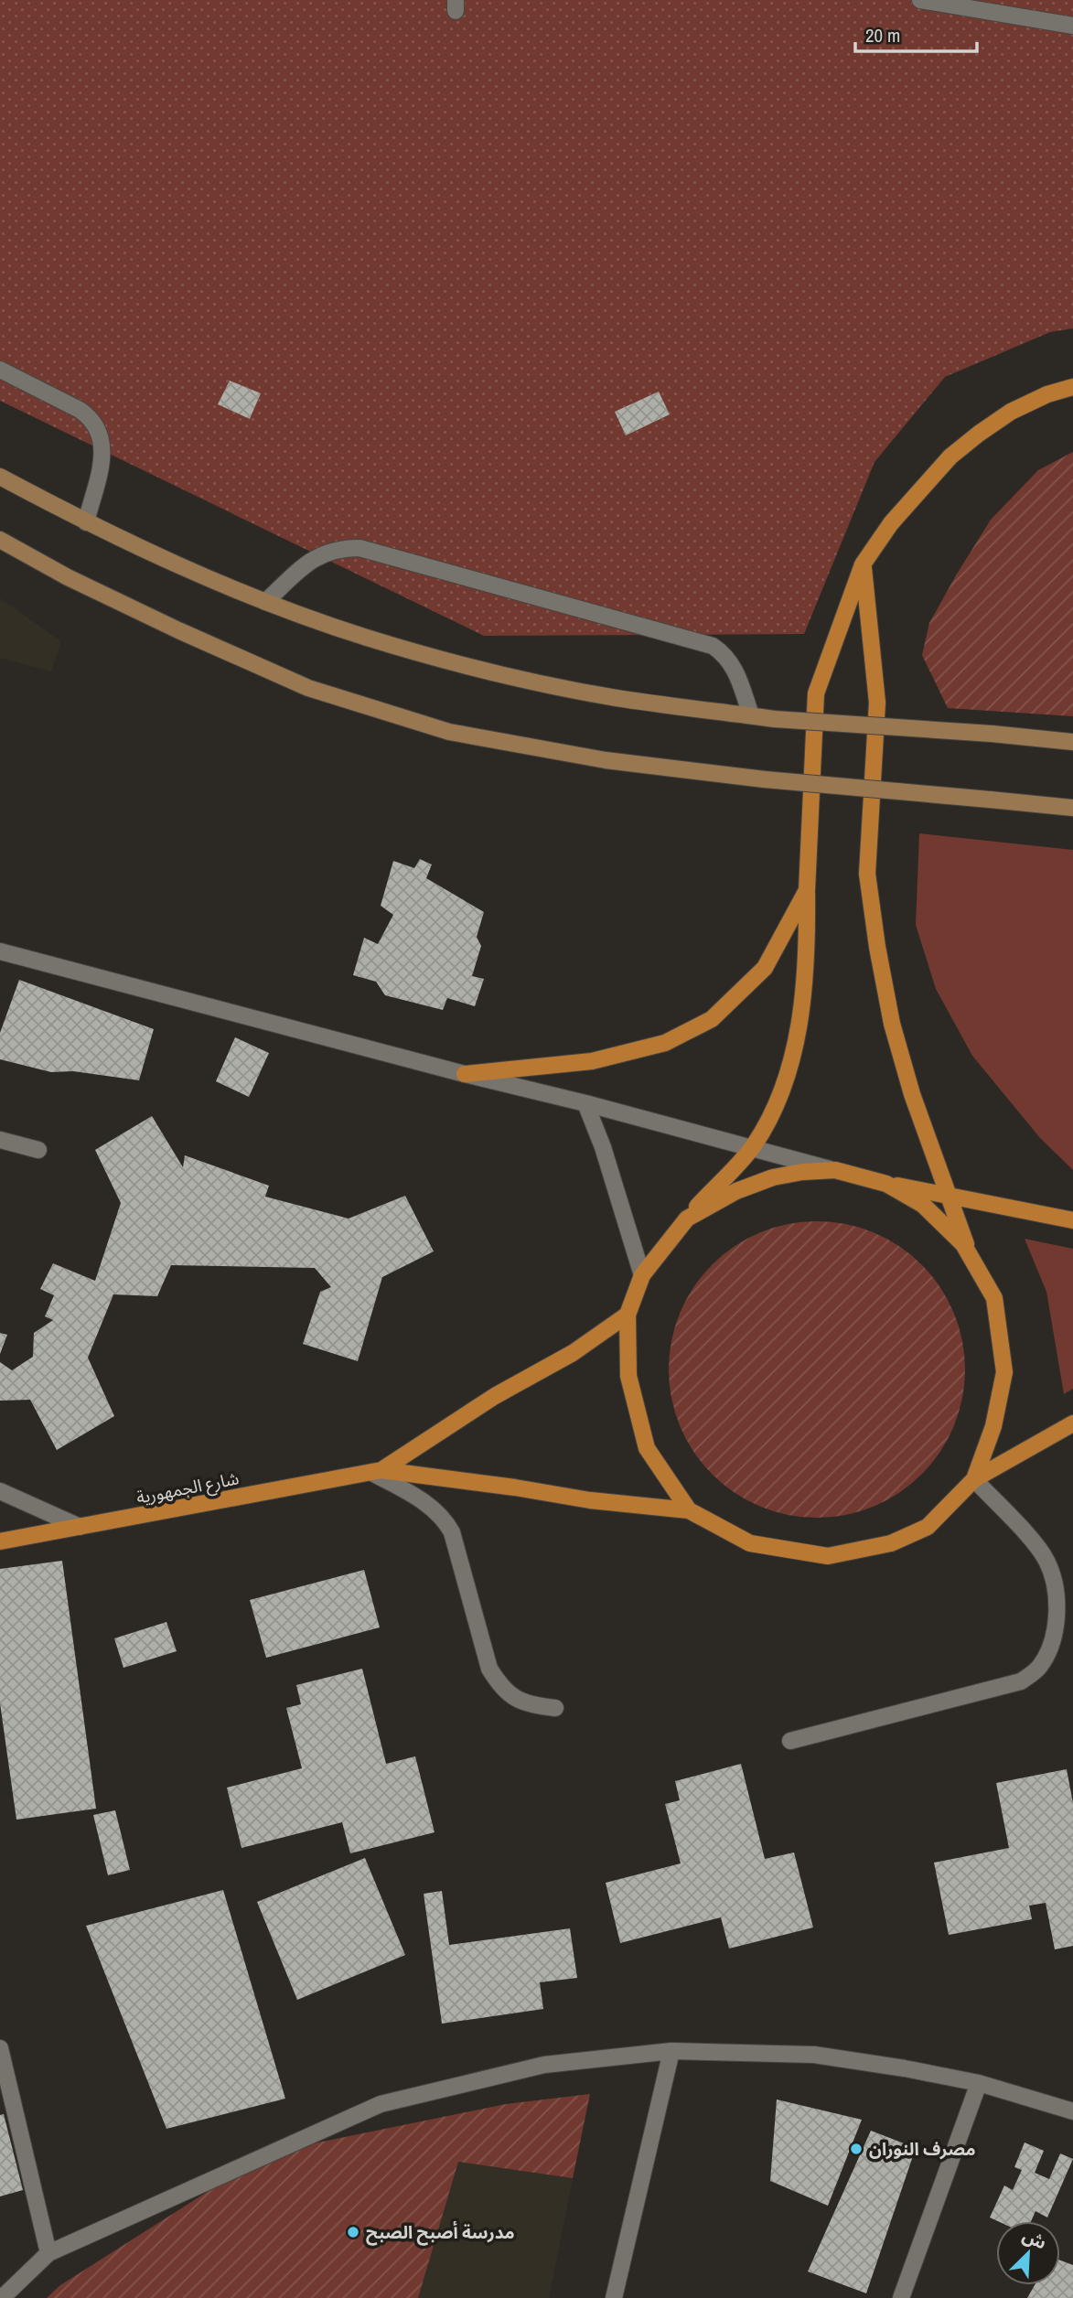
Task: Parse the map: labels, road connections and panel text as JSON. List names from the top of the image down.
{
  "streets": {
    "main road": ["شارع الجمهورية"]
  },
  "places": ["مصرف النوران", "مدرسة أصبح الصبح"],
  "scale_bar": "20 m",
  "north": "top right"
}
